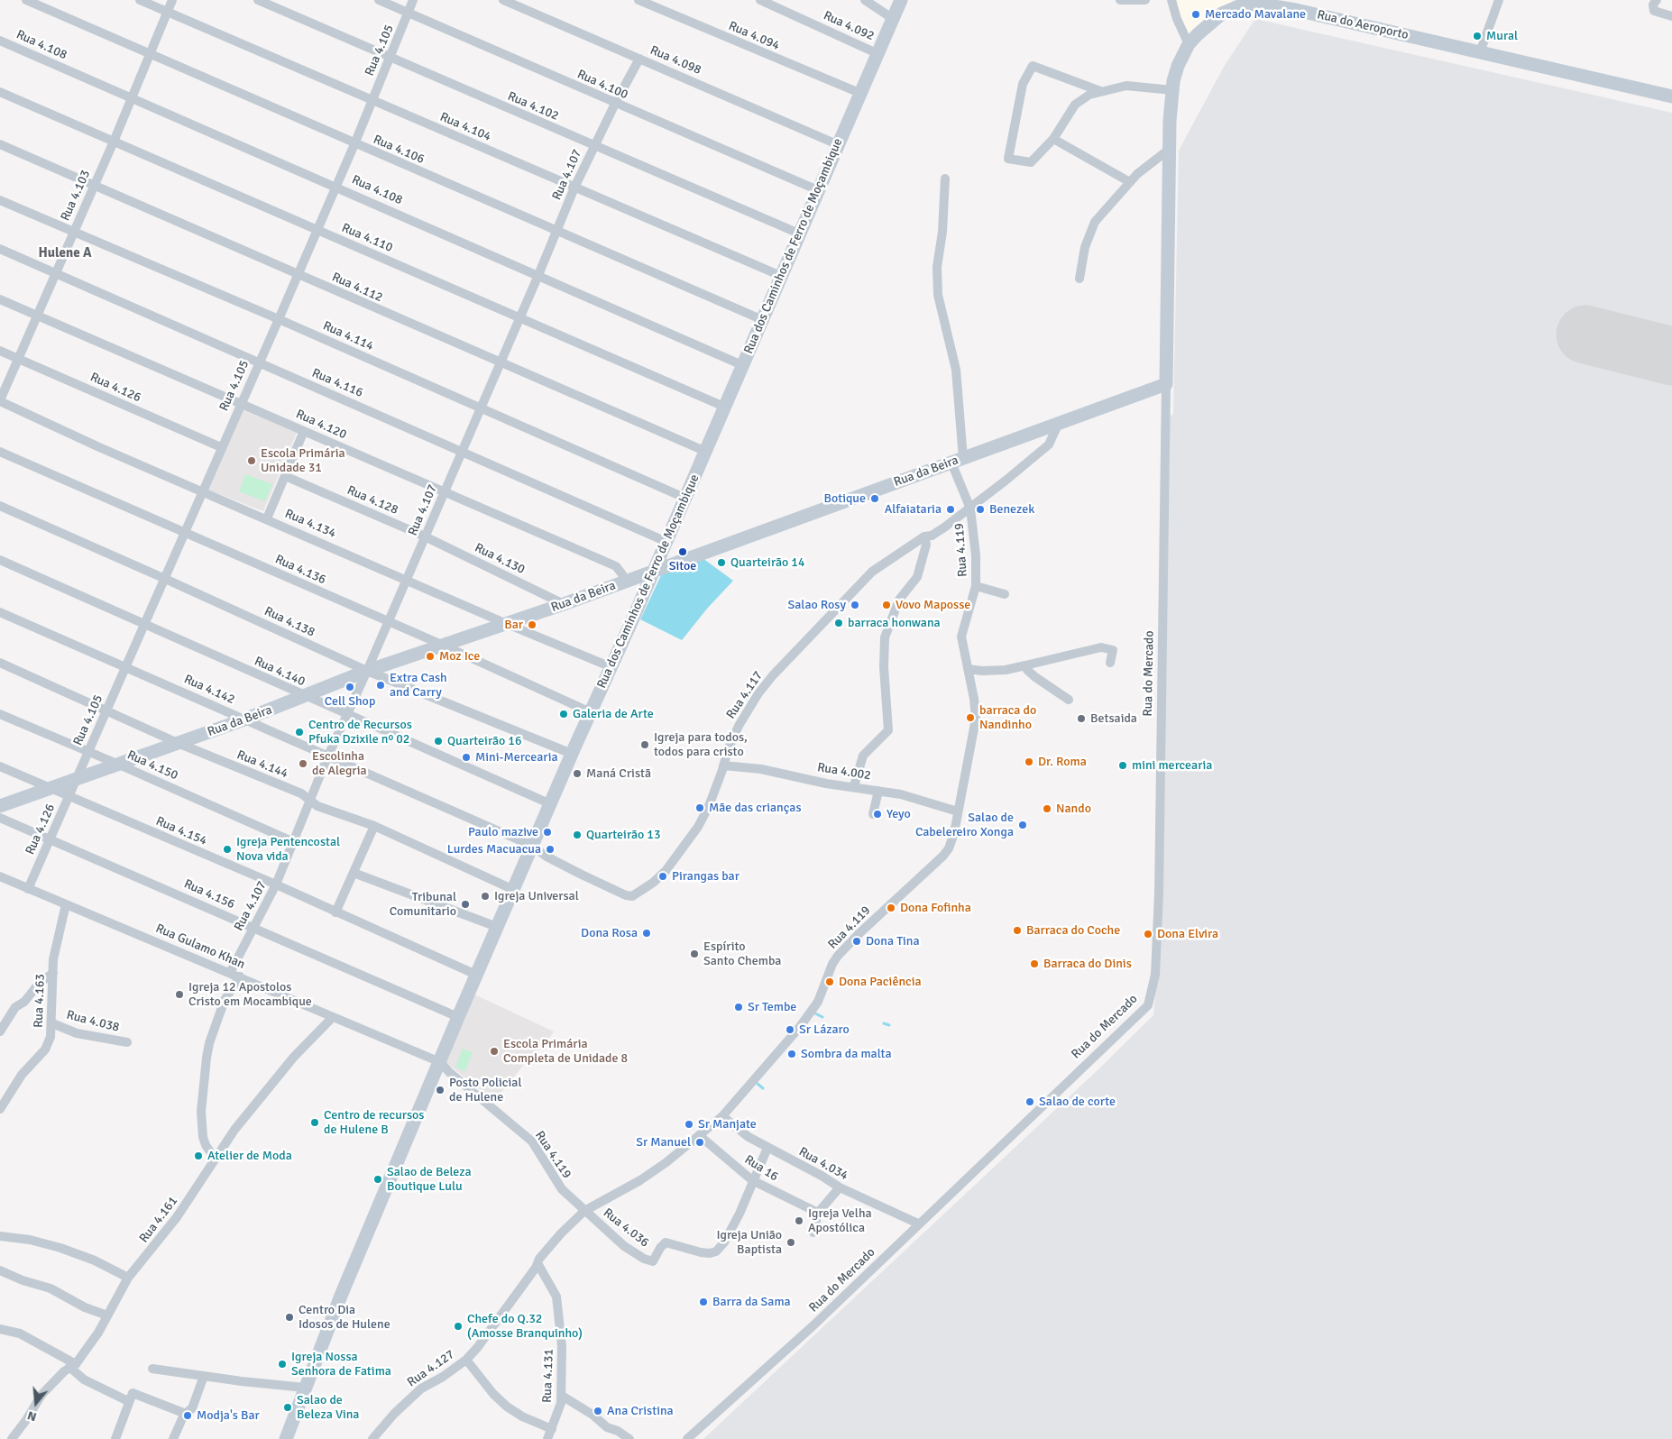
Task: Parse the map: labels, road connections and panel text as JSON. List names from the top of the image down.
{
  "streets": {
    "main road": ["Rua do Aeroporto", "Rua dos Caminhos de Ferro de Moçambique", "Rua da Beira"],
    "street": [
      "Rua 4.092",
      "Rua 4.094",
      "Rua 4.108",
      "Rua 4.105",
      "Rua 4.098",
      "Rua 4.100",
      "Rua 4.102",
      "Rua 4.104",
      "Rua 4.106",
      "Rua 4.107",
      "Rua 4.103",
      "Rua 4.110",
      "Rua 4.112",
      "Rua 4.114",
      "Rua 4.116",
      "Rua 4.126",
      "Rua 4.120",
      "Rua 4.128",
      "Rua 4.134",
      "Rua 4.119",
      "Rua 4.130",
      "Rua 4.136",
      "Rua 4.138",
      "Rua 4.140",
      "Rua do Mercado",
      "Rua 4.142",
      "Rua 4.117",
      "Rua 4.144",
      "Rua 4.150",
      "Rua 4.002",
      "Rua 4.154",
      "Rua 4.156",
      "Rua Gulamo Khan",
      "Rua 4.163",
      "Rua 4.038",
      "Rua 4.034",
      "Rua 16",
      "Rua 4.161",
      "Rua 4.036",
      "Rua 4.127",
      "Rua 4.131"
    ]
  },
  "crossings": [
    ["Rua do Aeroporto", "Rua da Beira"],
    ["Rua do Aeroporto", "Rua do Mercado"],
    ["Rua 4.092", "Rua dos Caminhos de Ferro de Moçambique"],
    ["Rua 4.094", "Rua dos Caminhos de Ferro de Moçambique"],
    ["Rua 4.108", "Rua 4.105"],
    ["Rua 4.108", "Rua 4.107"],
    ["Rua 4.108", "Rua 4.103"],
    ["Rua 4.108", "Rua dos Caminhos de Ferro de Moçambique"],
    ["Rua 4.105", "Rua 4.100"],
    ["Rua 4.105", "Rua 4.102"],
    ["Rua 4.105", "Rua 4.104"],
    ["Rua 4.105", "Rua 4.106"],
    ["Rua 4.105", "Rua 4.110"],
    ["Rua 4.105", "Rua 4.112"],
    ["Rua 4.105", "Rua 4.114"],
    ["Rua 4.105", "Rua 4.116"],
    ["Rua 4.105", "Rua 4.126"],
    ["Rua 4.105", "Rua 4.120"],
    ["Rua 4.105", "Rua da Beira"],
    ["Rua 4.105", "Rua 4.134"],
    ["Rua 4.105", "Rua 4.136"],
    ["Rua 4.105", "Rua 4.138"],
    ["Rua 4.105", "Rua 4.140"],
    ["Rua 4.105", "Rua 4.142"],
    ["Rua 4.105", "Rua 4.144"],
    ["Rua 4.105", "Rua 4.150"],
    ["Rua 4.098", "Rua 4.107"],
    ["Rua 4.098", "Rua dos Caminhos de Ferro de Moçambique"],
    ["Rua 4.100", "Rua 4.107"],
    ["Rua 4.100", "Rua dos Caminhos de Ferro de Moçambique"],
    ["Rua 4.102", "Rua 4.107"],
    ["Rua 4.102", "Rua dos Caminhos de Ferro de Moçambique"],
    ["Rua 4.104", "Rua 4.107"],
    ["Rua 4.104", "Rua 4.103"],
    ["Rua 4.104", "Rua dos Caminhos de Ferro de Moçambique"],
    ["Rua 4.106", "Rua 4.107"],
    ["Rua 4.106", "Rua 4.103"],
    ["Rua 4.106", "Rua dos Caminhos de Ferro de Moçambique"],
    ["Rua 4.107", "Rua 4.110"],
    ["Rua 4.107", "Rua 4.112"],
    ["Rua 4.107", "Rua 4.114"],
    ["Rua 4.107", "Rua 4.116"],
    ["Rua 4.107", "Rua 4.120"],
    ["Rua 4.107", "Rua da Beira"],
    ["Rua 4.107", "Rua 4.128"],
    ["Rua 4.107", "Rua 4.134"],
    ["Rua 4.107", "Rua 4.130"],
    ["Rua 4.107", "Rua 4.136"],
    ["Rua 4.107", "Rua 4.138"],
    ["Rua 4.107", "Rua 4.140"],
    ["Rua 4.107", "Rua 4.142"],
    ["Rua 4.107", "Rua 4.144"],
    ["Rua 4.107", "Rua 4.150"],
    ["Rua 4.107", "Rua 4.154"],
    ["Rua 4.107", "Rua 4.156"],
    ["Rua 4.107", "Rua Gulamo Khan"],
    ["Rua 4.103", "Rua 4.110"],
    ["Rua 4.103", "Rua 4.112"],
    ["Rua 4.103", "Rua 4.114"],
    ["Rua 4.103", "Rua 4.116"],
    ["Rua 4.103", "Rua 4.126"],
    ["Rua 4.103", "Rua 4.120"],
    ["Rua 4.103", "Rua 4.134"],
    ["Rua 4.110", "Rua dos Caminhos de Ferro de Moçambique"],
    ["Rua dos Caminhos de Ferro de Moçambique", "Rua 4.112"],
    ["Rua dos Caminhos de Ferro de Moçambique", "Rua 4.114"],
    ["Rua dos Caminhos de Ferro de Moçambique", "Rua 4.116"],
    ["Rua dos Caminhos de Ferro de Moçambique", "Rua da Beira"],
    ["Rua dos Caminhos de Ferro de Moçambique", "Rua 4.134"],
    ["Rua dos Caminhos de Ferro de Moçambique", "Rua 4.119"],
    ["Rua dos Caminhos de Ferro de Moçambique", "Rua 4.136"],
    ["Rua dos Caminhos de Ferro de Moçambique", "Rua 4.138"],
    ["Rua dos Caminhos de Ferro de Moçambique", "Rua 4.140"],
    ["Rua dos Caminhos de Ferro de Moçambique", "Rua 4.142"],
    ["Rua dos Caminhos de Ferro de Moçambique", "Rua 4.117"],
    ["Rua dos Caminhos de Ferro de Moçambique", "Rua 4.144"],
    ["Rua dos Caminhos de Ferro de Moçambique", "Rua 4.154"],
    ["Rua dos Caminhos de Ferro de Moçambique", "Rua 4.156"],
    ["Rua dos Caminhos de Ferro de Moçambique", "Rua Gulamo Khan"],
    ["Rua 4.126", "Rua da Beira"],
    ["Rua 4.126", "Rua 4.154"],
    ["Rua 4.126", "Rua 4.156"],
    ["Rua 4.126", "Rua Gulamo Khan"],
    ["Rua 4.120", "Rua da Beira"],
    ["Rua da Beira", "Rua 4.134"],
    ["Rua da Beira", "Rua 4.119"],
    ["Rua da Beira", "Rua 4.130"],
    ["Rua da Beira", "Rua 4.136"],
    ["Rua da Beira", "Rua 4.138"],
    ["Rua da Beira", "Rua 4.140"],
    ["Rua da Beira", "Rua do Mercado"],
    ["Rua da Beira", "Rua 4.142"],
    ["Rua da Beira", "Rua 4.117"],
    ["Rua da Beira", "Rua 4.144"],
    ["Rua da Beira", "Rua 4.150"],
    ["Rua da Beira", "Rua 4.154"],
    ["Rua 4.128", "Rua 4.130"],
    ["Rua 4.119", "Rua 4.117"],
    ["Rua 4.119", "Rua 4.002"],
    ["Rua 4.119", "Rua Gulamo Khan"],
    ["Rua 4.119", "Rua 4.034"],
    ["Rua 4.119", "Rua 16"],
    ["Rua 4.119", "Rua 4.036"],
    ["Rua 4.119", "Rua 4.127"],
    ["Rua do Mercado", "Rua 4.034"],
    ["Rua 4.142", "Rua 4.117"],
    ["Rua 4.117", "Rua 4.002"],
    ["Rua Gulamo Khan", "Rua 4.163"],
    ["Rua Gulamo Khan", "Rua 4.161"],
    ["Rua 4.163", "Rua 4.038"],
    ["Rua 16", "Rua 4.036"],
    ["Rua 4.036", "Rua 4.127"],
    ["Rua 4.127", "Rua 4.131"]
  ],
  "districts": ["Hulene A"],
  "places": [
    "Mercado Mavalane",
    "Mural",
    "Escola Primária Unidade 31",
    "Botique",
    "Alfaiataria",
    "Benezek",
    "Sitoe",
    "Quarteirão 14",
    "Salao Rosy",
    "Vovo Maposse",
    "barraca honwana",
    "Bar",
    "Moz Ice",
    "Extra Cash and Carry",
    "Cell Shop",
    "Galeria de Arte",
    "barraca do Nandinho",
    "Betsaida",
    "Centro de Recursos Pfuka Dzixile nº 02",
    "Quarteirão 16",
    "Igreja para todos, todos para cristo",
    "Mini-Mercearia",
    "Dr. Roma",
    "Escolinha de Alegria",
    "mini mercearia",
    "Maná Cristã",
    "Mãe das crianças",
    "Nando",
    "Yeyo",
    "Salao de Cabelereiro Xonga",
    "Paulo mazive",
    "Quarteirão 13",
    "Igreja Pentencostal Nova vida",
    "Lurdes Macuacua",
    "Pirangas bar",
    "Igreja Universal",
    "Tribunal Comunitario",
    "Dona Fofinha",
    "Barraca do Coche",
    "Dona Rosa",
    "Dona Elvira",
    "Dona Tina",
    "Espírito Santo Chemba",
    "Barraca do Dinis",
    "Dona Paciência",
    "Igreja 12 Apostolos Cristo em Mocambique",
    "Sr Tembe",
    "Sr Lázaro",
    "Escola Primária Completa de Unidade 8",
    "Sombra da malta",
    "Posto Policial de Hulene",
    "Salao de corte",
    "Centro de recursos de Hulene B",
    "Sr Manjate",
    "Sr Manuel",
    "Atelier de Moda",
    "Salao de Beleza Boutique Lulu",
    "Igreja Velha Apostólica",
    "Igreja União Baptista",
    "Barra da Sama",
    "Centro Dia Idosos de Hulene",
    "Chefe do Q.32 (Amosse Branquinho)",
    "Igreja Nossa Senhora de Fatima",
    "Salao de Beleza Vina",
    "Ana Cristina",
    "Modja's Bar"
  ],
  "north": "bottom"
}
